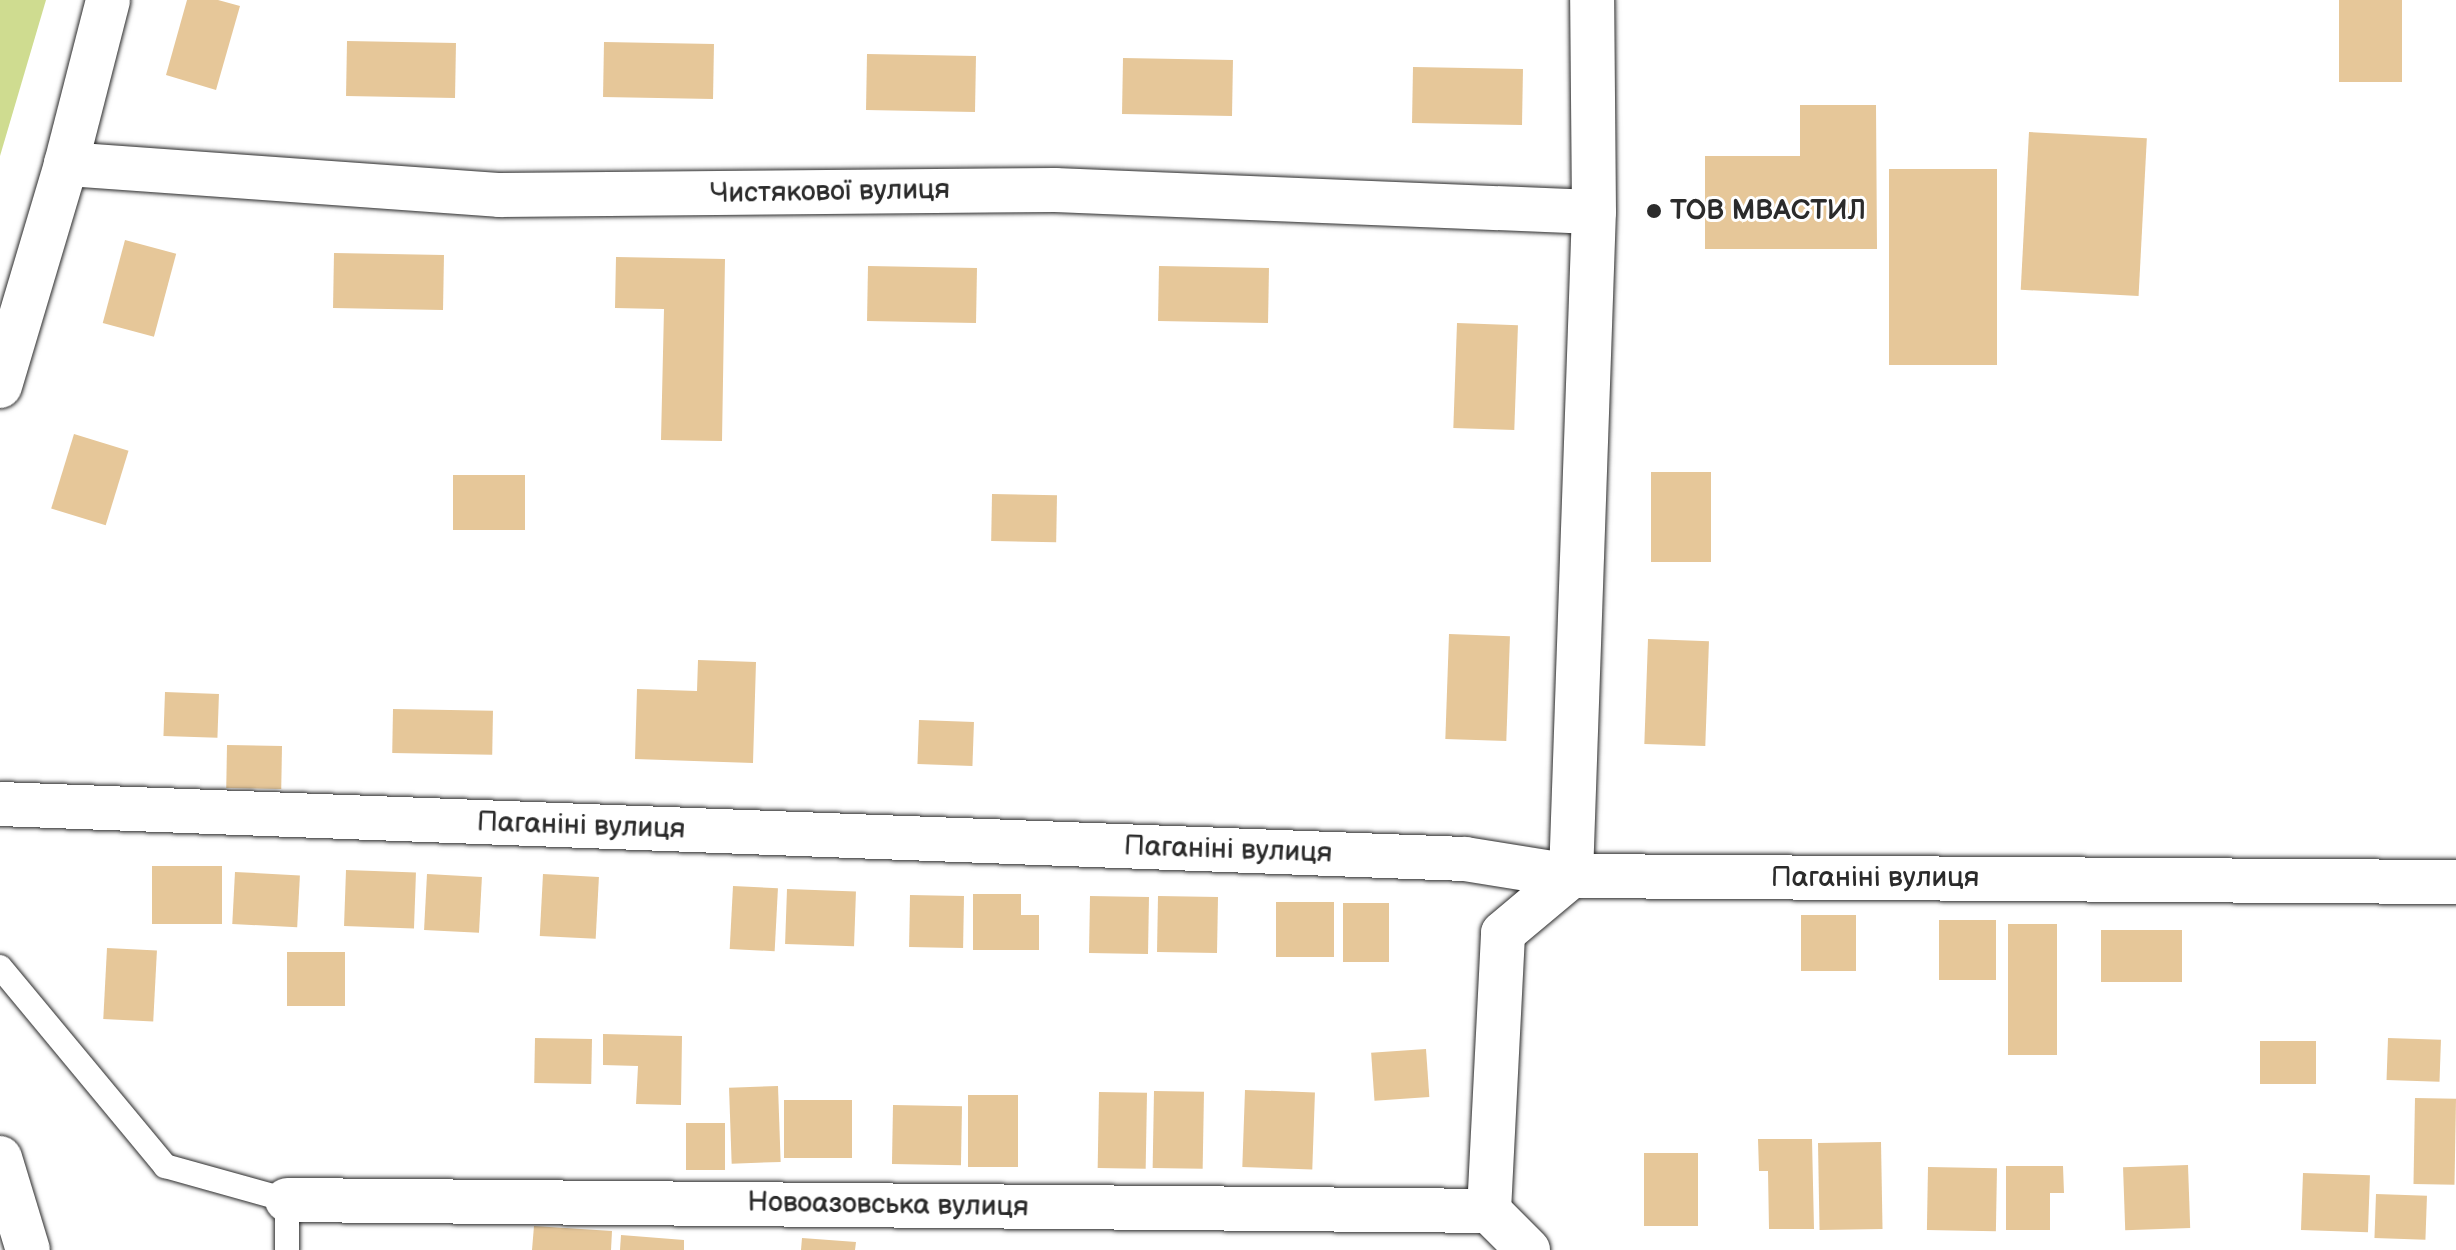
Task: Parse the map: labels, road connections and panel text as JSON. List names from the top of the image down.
{
  "streets": {
    "street": ["Чистякової вулиця", "Паганіні вулиця", "Новоазовська вулиця"]
  },
  "places": ["ТОВ МВАСТИЛ"]
}
